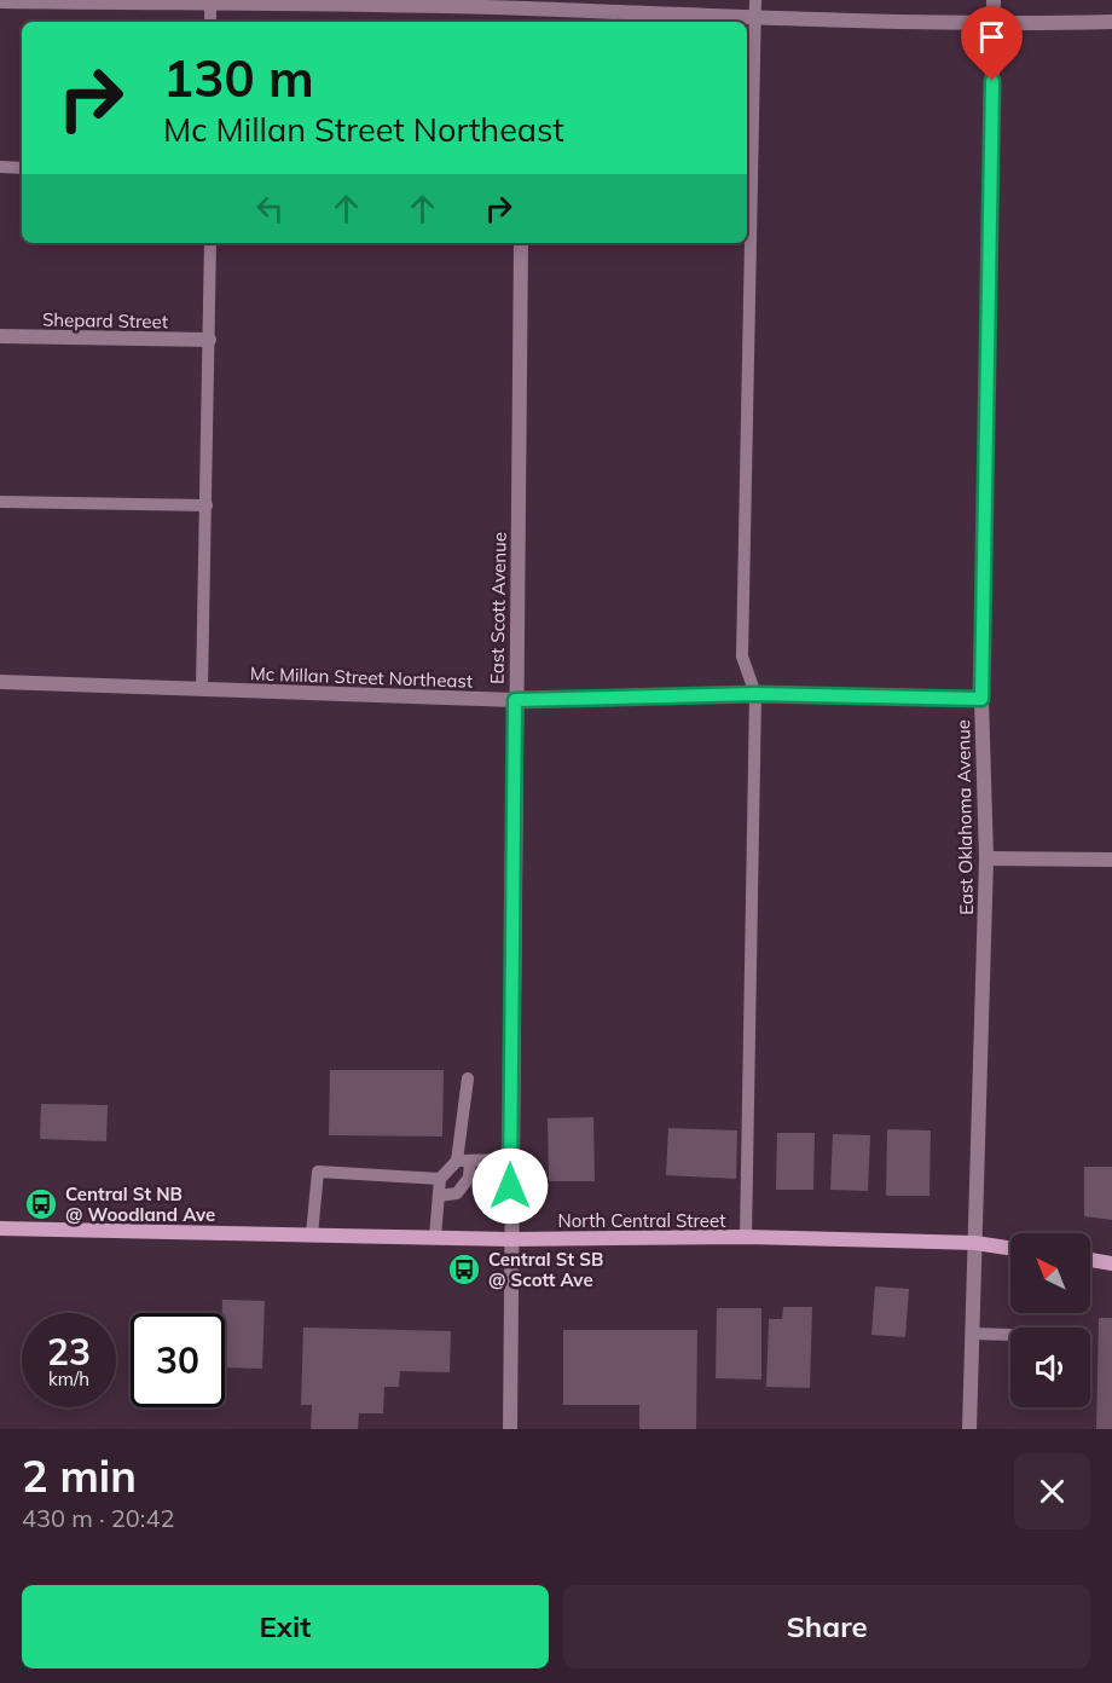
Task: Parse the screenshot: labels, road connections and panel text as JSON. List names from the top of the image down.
{
  "streets": {
    "main road": ["North Central Street"],
    "street": [
      "Shepard Street",
      "East Scott Avenue",
      "Mc Millan Street Northeast",
      "East Oklahoma Avenue"
    ]
  },
  "crossings": [
    ["East Scott Avenue", "Mc Millan Street Northeast"],
    ["East Scott Avenue", "North Central Street"],
    ["Mc Millan Street Northeast", "East Oklahoma Avenue"],
    ["East Oklahoma Avenue", "North Central Street"]
  ],
  "places": {
    "bus stop": ["Central St NB @ Woodland Ave", "Central St SB @ Scott Ave"]
  },
  "north": "top left",
  "page": {
    "turn": ["130 m", "Mc Millan Street Northeast"],
    "speed": "23 km/h",
    "limit": "30",
    "heading": ["2 min", "430 m · 20:42"],
    "buttons": ["Exit", "Share"]
  }
}
